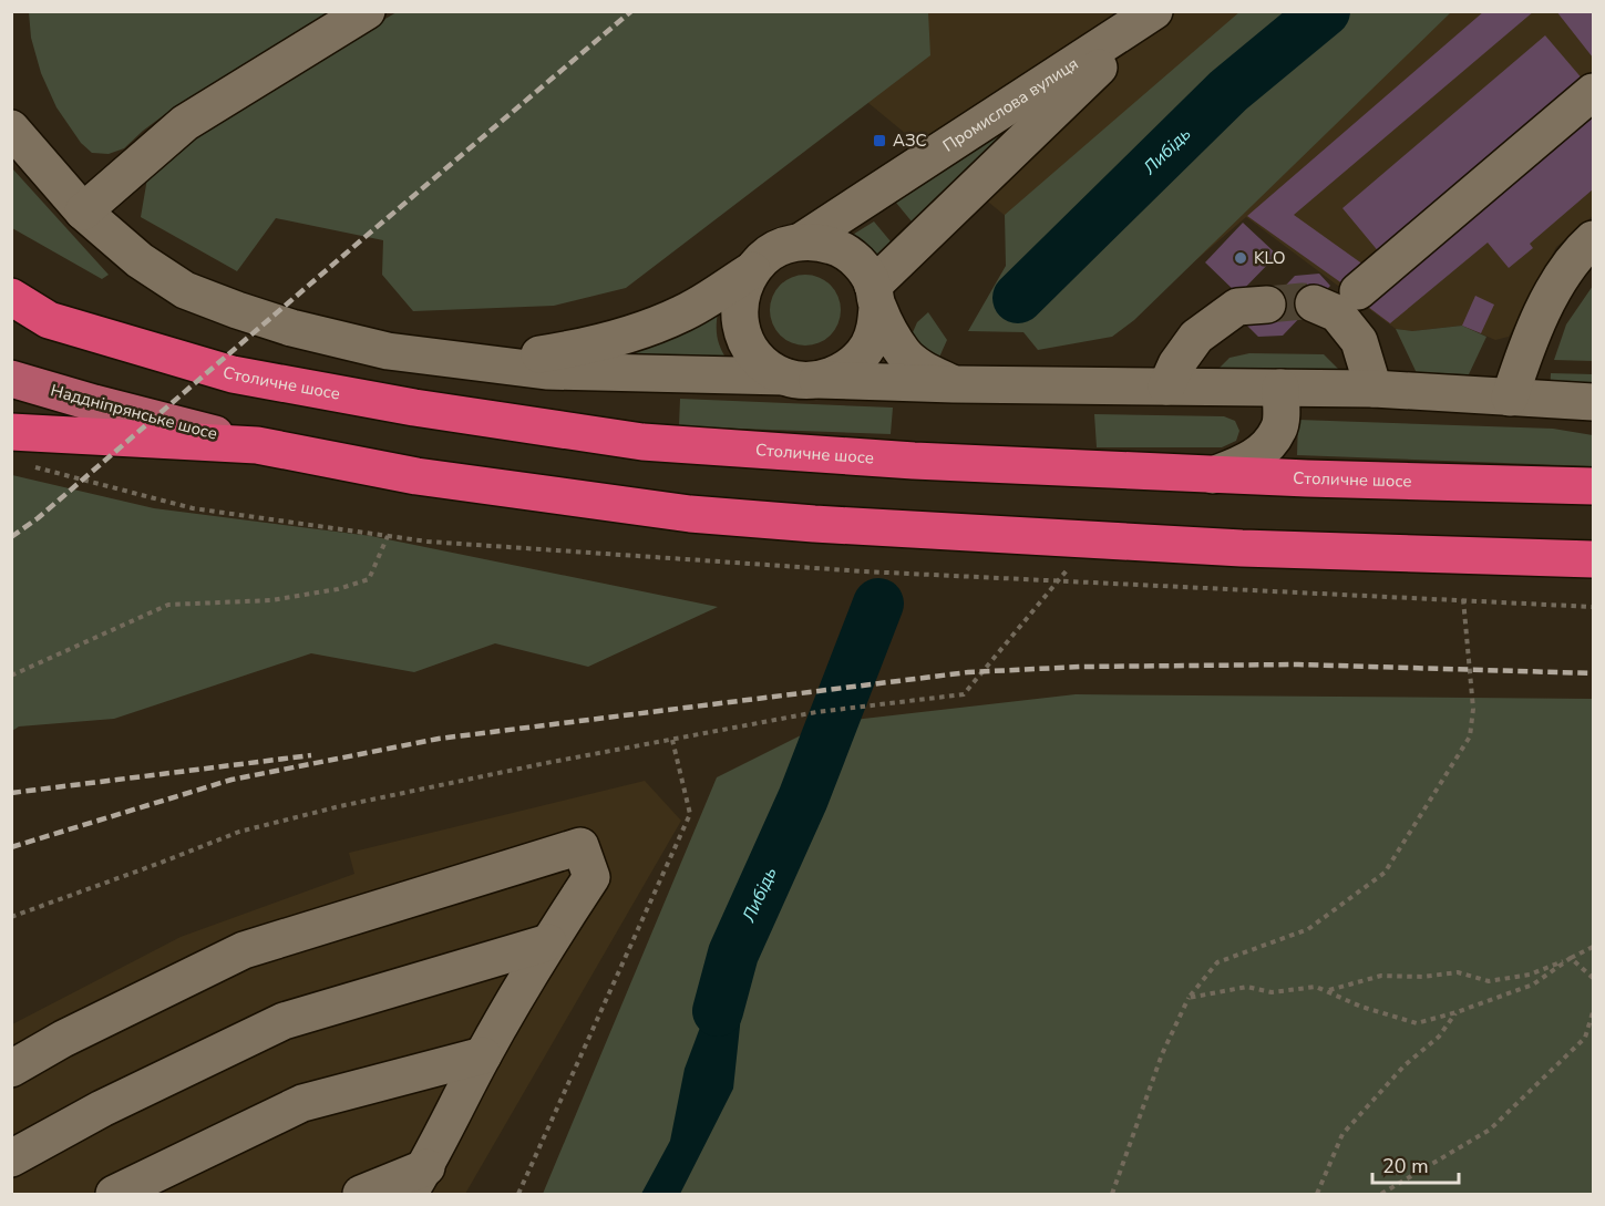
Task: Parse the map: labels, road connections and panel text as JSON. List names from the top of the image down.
{
  "streets": {
    "highway": ["Столичне шосе"],
    "main road": ["Наддніпрянське шосе"],
    "street": ["Промислова вулиця"]
  },
  "water": ["Либідь"],
  "places": {
    "transit": ["АЗС"],
    "other": ["KLO"]
  },
  "scale_bar": "20 m"
}
